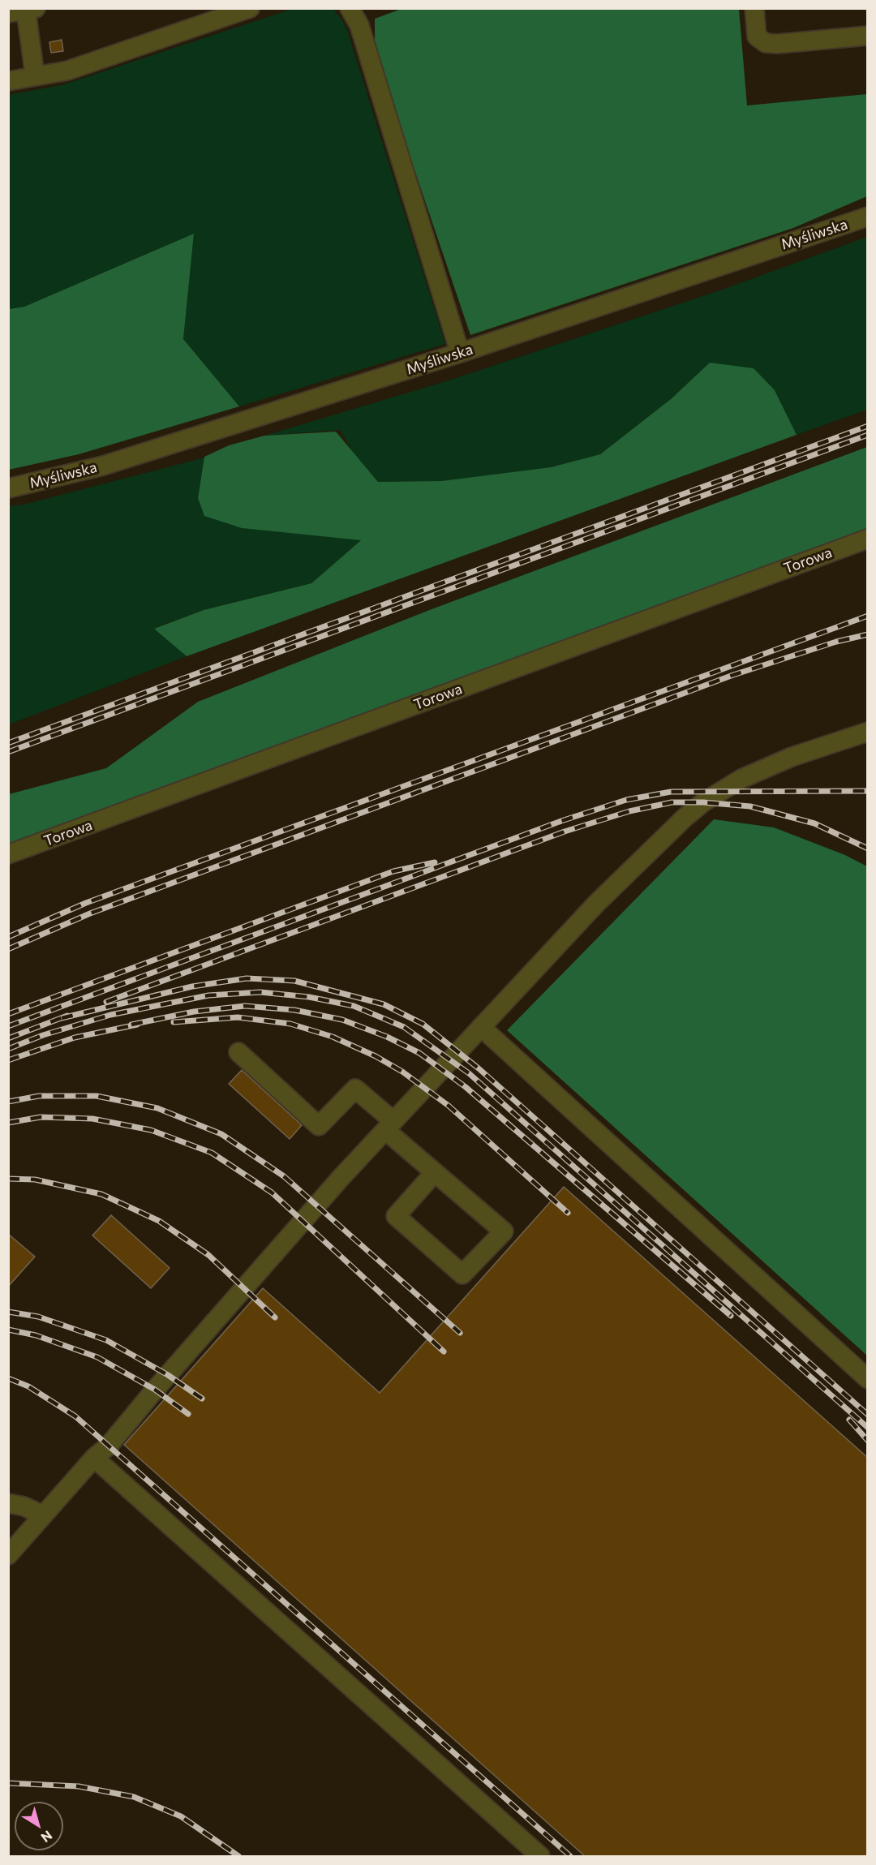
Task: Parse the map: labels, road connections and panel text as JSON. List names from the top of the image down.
{
  "streets": {
    "street": ["Myśliwska", "Torowa"]
  },
  "north": "bottom right"
}
